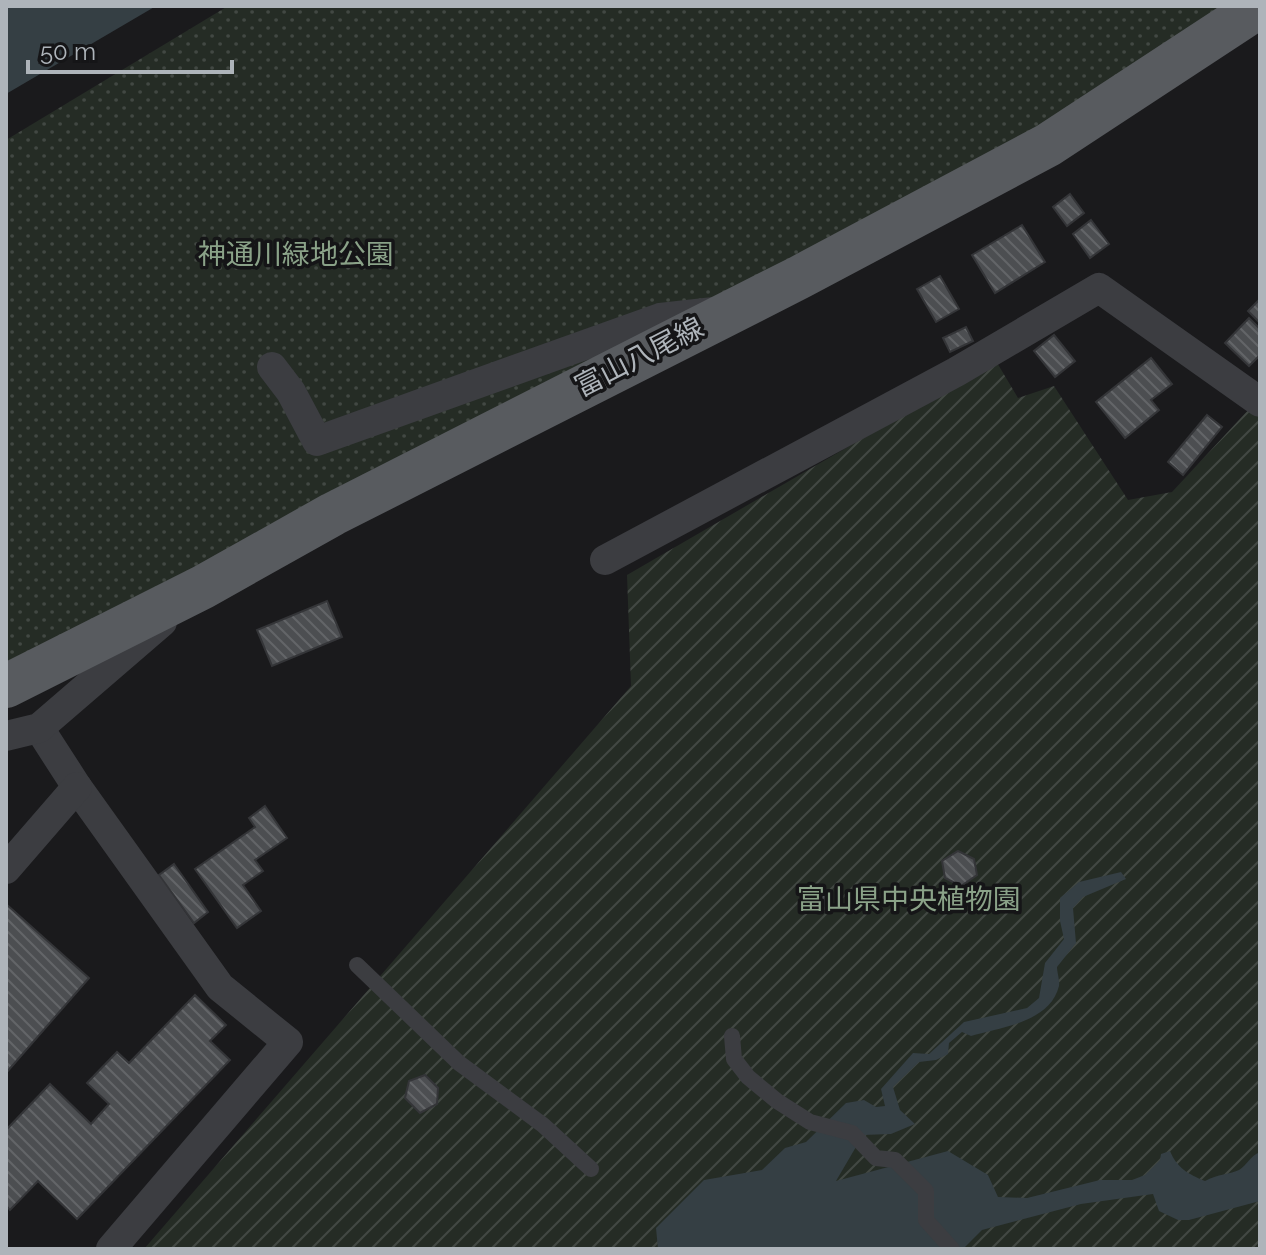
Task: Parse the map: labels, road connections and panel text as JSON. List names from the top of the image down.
{
  "streets": {
    "main road": ["富山八尾線"]
  },
  "parks": ["神通川緑地公園", "富山県中央植物園"],
  "scale_bar": "50 m"
}
